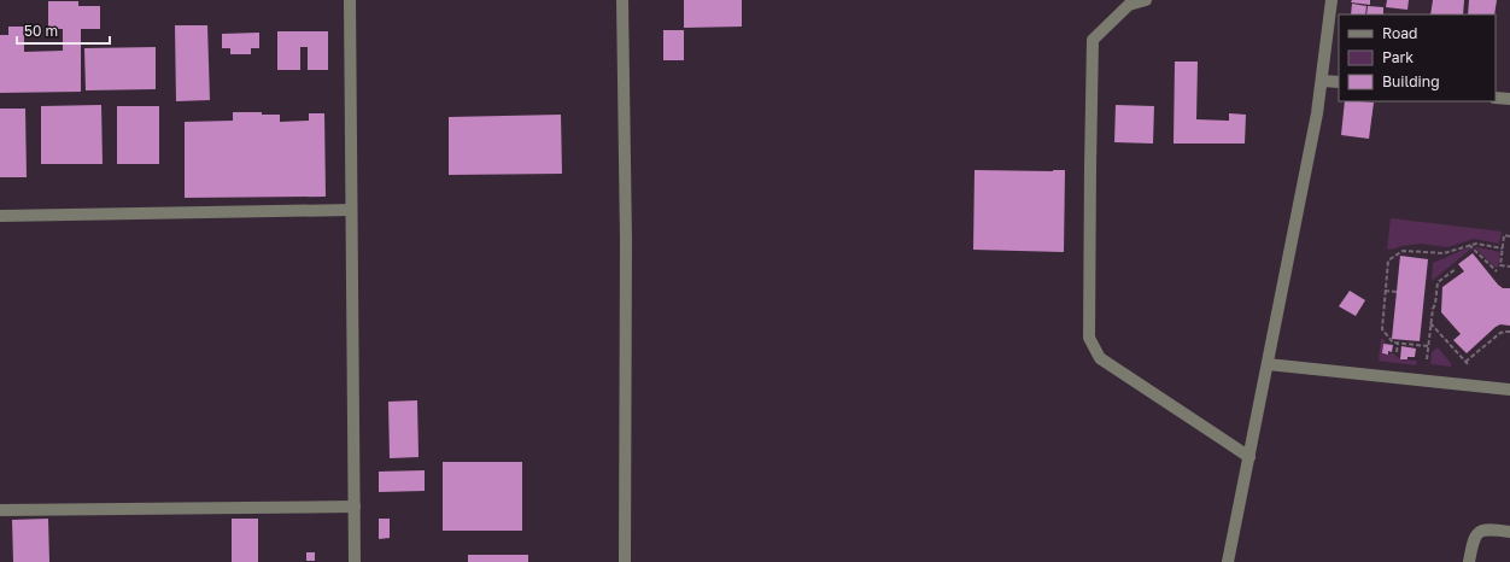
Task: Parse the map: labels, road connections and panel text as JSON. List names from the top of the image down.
{
  "legend": ["Road", "Park", "Building"],
  "scale_bar": "50 m"
}
